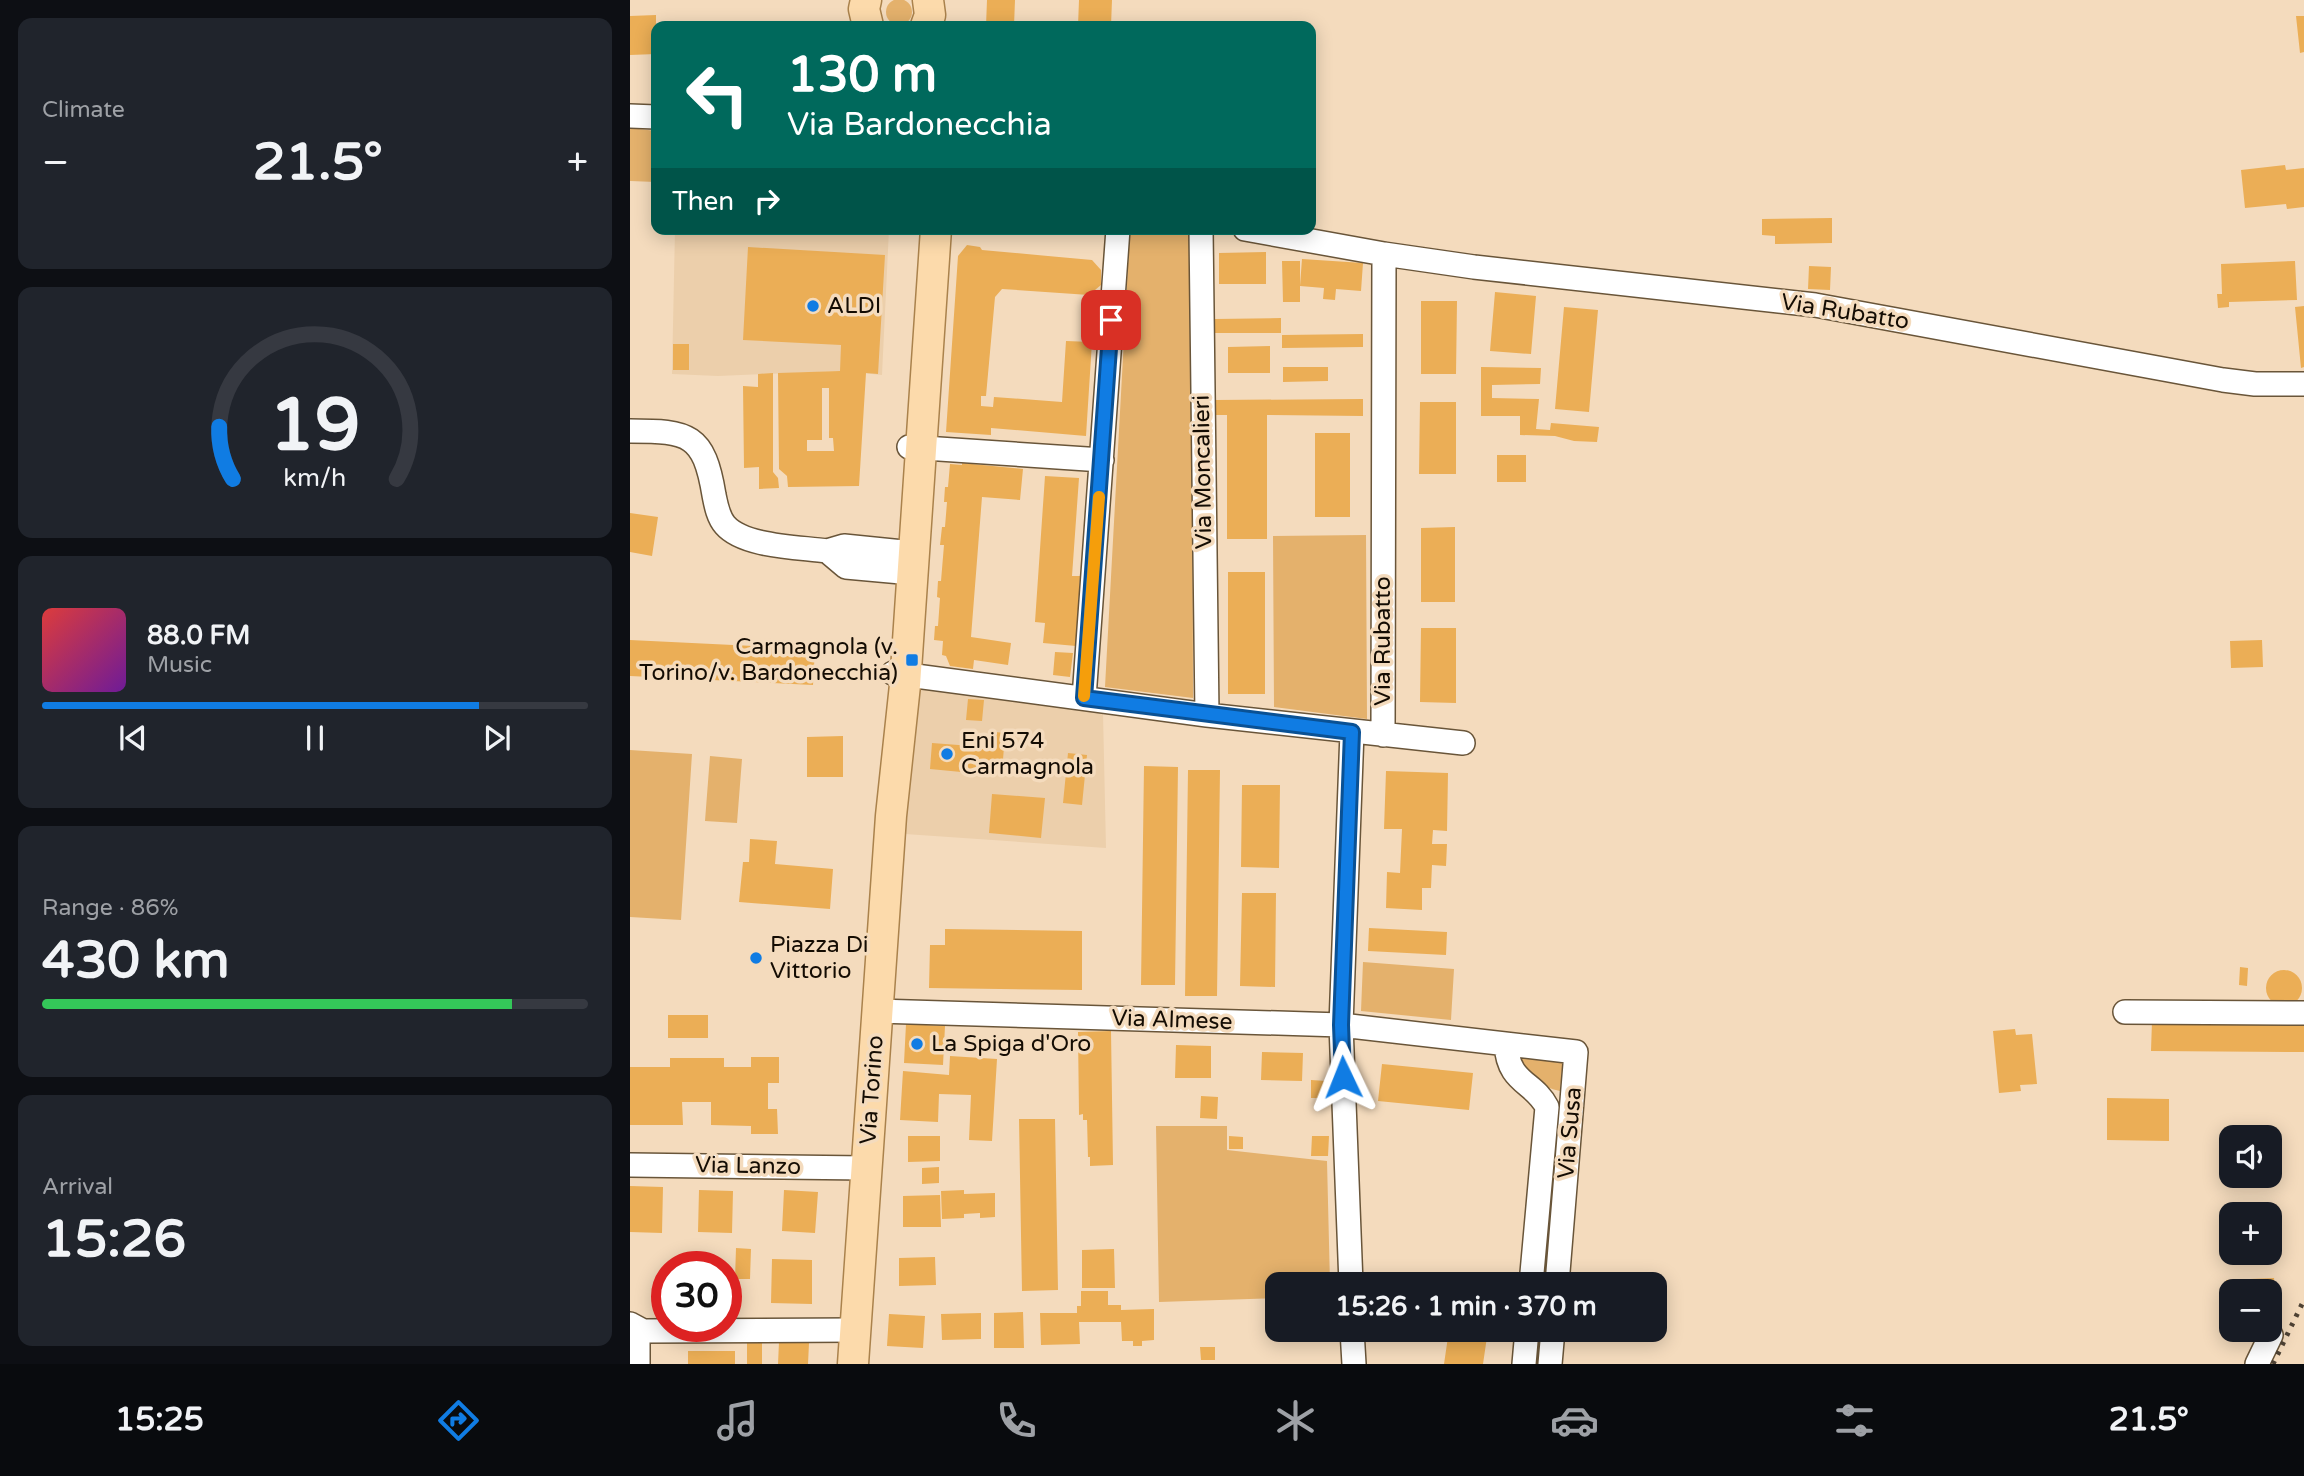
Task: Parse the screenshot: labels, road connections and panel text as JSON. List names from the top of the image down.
{
  "streets": {
    "main road": ["Via Torino"],
    "street": [
      "Via Rubatto",
      "Via Moncalieri",
      "Via Almese",
      "Via Susa",
      "Via Lanzo"
    ]
  },
  "crossings": [
    ["Via Almese", "Via Torino"],
    ["Via Almese", "Via Susa"],
    ["Via Torino", "Via Lanzo"]
  ],
  "places": {
    "other": [
      "ALDI",
      "Eni 574 Carmagnola",
      "Piazza Di Vittorio",
      "La Spiga d'Oro"
    ],
    "transit": ["Carmagnola (v. Torino/v. Bardonecchia)"]
  },
  "page": {
    "tile": [
      "Climate",
      ["Range · 86%", "430 km"],
      ["Arrival", "15:26"]
    ],
    "turn": ["130 m", "Via Bardonecchia"],
    "heat": ["−", "21.5°", "+"],
    "then": "Then",
    "song": ["88.0 FM", "Music"],
    "map_buttons": ["+", "−"],
    "limit": "30",
    "trip": "15:26 · 1 min · 370 m",
    "tabs": ["15:25", "21.5°"],
    "gauge": ["19", "km/h"]
  }
}
